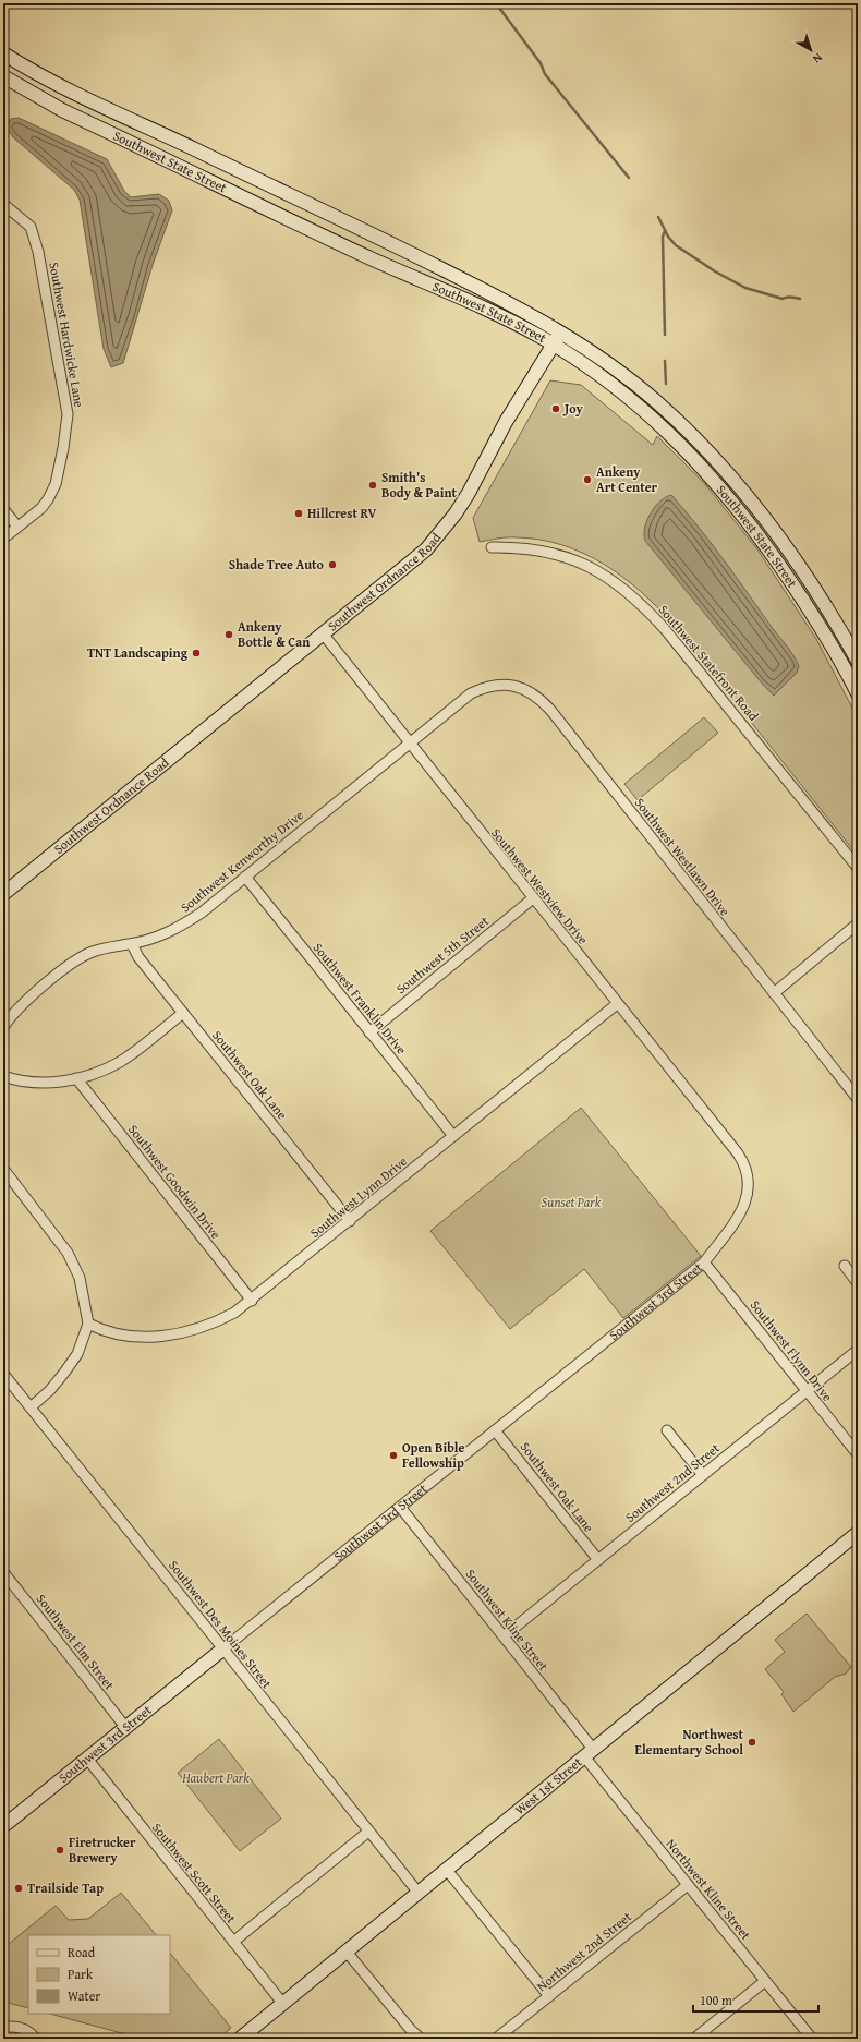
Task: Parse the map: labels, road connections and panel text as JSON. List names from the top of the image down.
{
  "streets": {
    "main road": [
      "Southwest State Street",
      "Southwest Ordnance Road",
      "Southwest 3rd Street",
      "West 1st Street"
    ],
    "street": [
      "Southwest Hardwicke Lane",
      "Southwest Statefront Road",
      "Southwest Westlawn Drive",
      "Southwest Kenworthy Drive",
      "Southwest Westview Drive",
      "Southwest 5th Street",
      "Southwest Franklin Drive",
      "Southwest Oak Lane",
      "Southwest Goodwin Drive",
      "Southwest Lynn Drive",
      "Southwest Flynn Drive",
      "Southwest 2nd Street",
      "Southwest Kline Street",
      "Southwest Des Moines Street",
      "Southwest Elm Street",
      "Southwest Scott Street",
      "Northwest Kline Street",
      "Northwest 2nd Street"
    ]
  },
  "crossings": [
    ["Southwest State Street", "Southwest Ordnance Road"],
    ["Southwest Ordnance Road", "Southwest Westview Drive"],
    ["Southwest Westlawn Drive", "Southwest Kenworthy Drive"],
    ["Southwest Kenworthy Drive", "Southwest Westview Drive"],
    ["Southwest Kenworthy Drive", "Southwest Franklin Drive"],
    ["Southwest Kenworthy Drive", "Southwest Oak Lane"],
    ["Southwest Westview Drive", "Southwest 5th Street"],
    ["Southwest Westview Drive", "Southwest Lynn Drive"],
    ["Southwest Westview Drive", "Southwest 3rd Street"],
    ["Southwest 5th Street", "Southwest Franklin Drive"],
    ["Southwest Franklin Drive", "Southwest Lynn Drive"],
    ["Southwest Oak Lane", "Southwest Lynn Drive"],
    ["Southwest Oak Lane", "Southwest 3rd Street"],
    ["Southwest Oak Lane", "Southwest 2nd Street"],
    ["Southwest Goodwin Drive", "Southwest Lynn Drive"],
    ["Southwest 3rd Street", "Southwest Flynn Drive"],
    ["Southwest 3rd Street", "Southwest Kline Street"],
    ["Southwest 3rd Street", "Southwest Des Moines Street"],
    ["Southwest 3rd Street", "Southwest Elm Street"],
    ["Southwest 3rd Street", "Southwest Scott Street"],
    ["Southwest Flynn Drive", "Southwest 2nd Street"],
    ["Southwest 2nd Street", "Southwest Kline Street"],
    ["Southwest Kline Street", "West 1st Street"],
    ["Southwest Kline Street", "Northwest Kline Street"],
    ["Southwest Des Moines Street", "West 1st Street"],
    ["West 1st Street", "Southwest Scott Street"],
    ["West 1st Street", "Northwest Kline Street"],
    ["Northwest Kline Street", "Northwest 2nd Street"]
  ],
  "parks": ["Sunset Park", "Haubert Park"],
  "places": [
    "Joy",
    "Ankeny Art Center",
    "Smith's Body & Paint",
    "Hillcrest RV",
    "Shade Tree Auto",
    "Ankeny Bottle & Can",
    "TNT Landscaping",
    "Open Bible Fellowship",
    "Northwest Elementary School",
    "Firetrucker Brewery",
    "Trailside Tap"
  ],
  "legend": ["Road", "Park", "Water"],
  "scale_bar": "100 m",
  "north": "bottom right"
}
